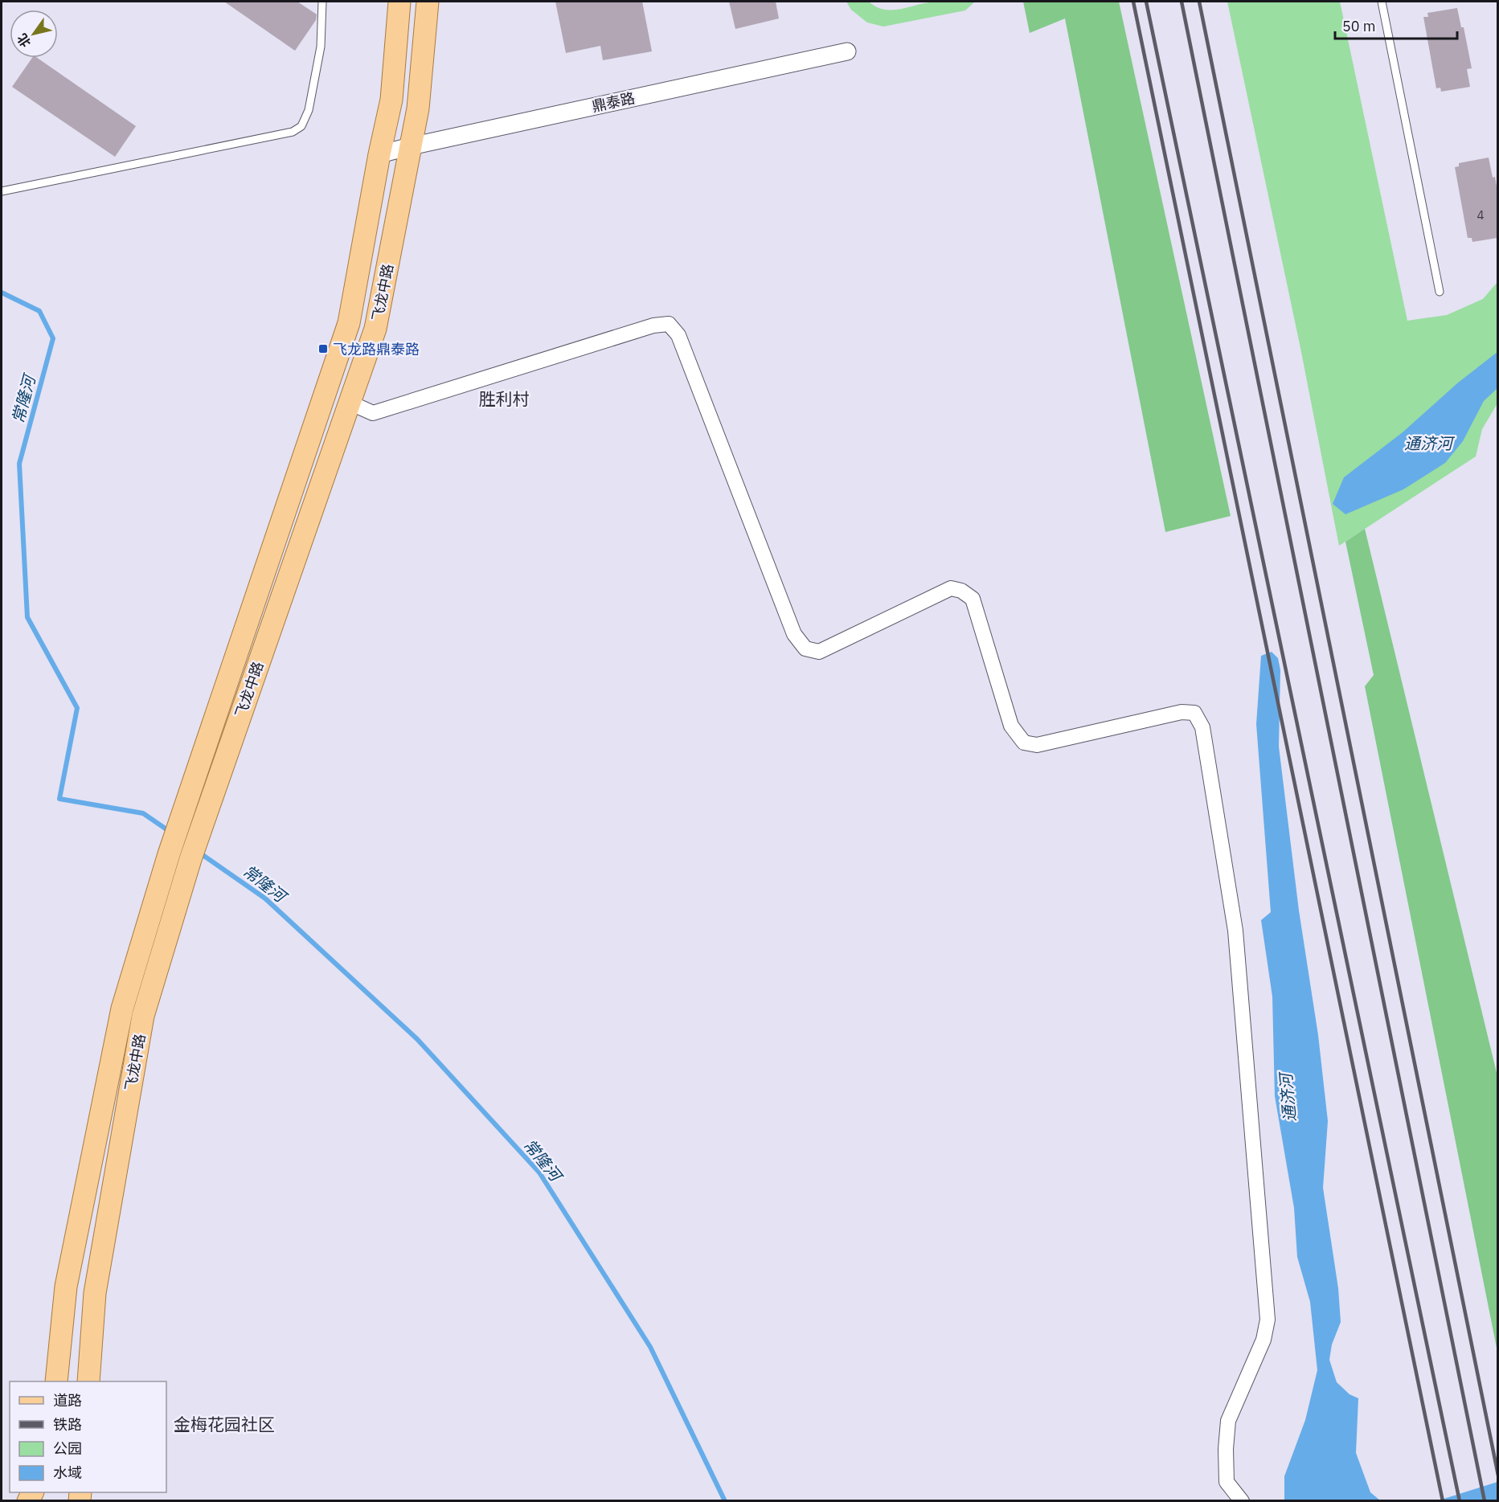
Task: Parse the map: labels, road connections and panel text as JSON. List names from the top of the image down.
{
  "streets": {
    "main road": ["飞龙中路"],
    "street": ["鼎泰路"]
  },
  "crossings": [
    ["鼎泰路", "飞龙中路"]
  ],
  "districts": ["胜利村", "金梅花园社区"],
  "water": ["常隆河", "通济河"],
  "places": {
    "transit": ["飞龙路鼎泰路"]
  },
  "house_numbers": ["4"],
  "legend": [
    "道路",
    "铁路",
    "公园",
    "水域"
  ],
  "scale_bar": "50 m",
  "north": "bottom left"
}
